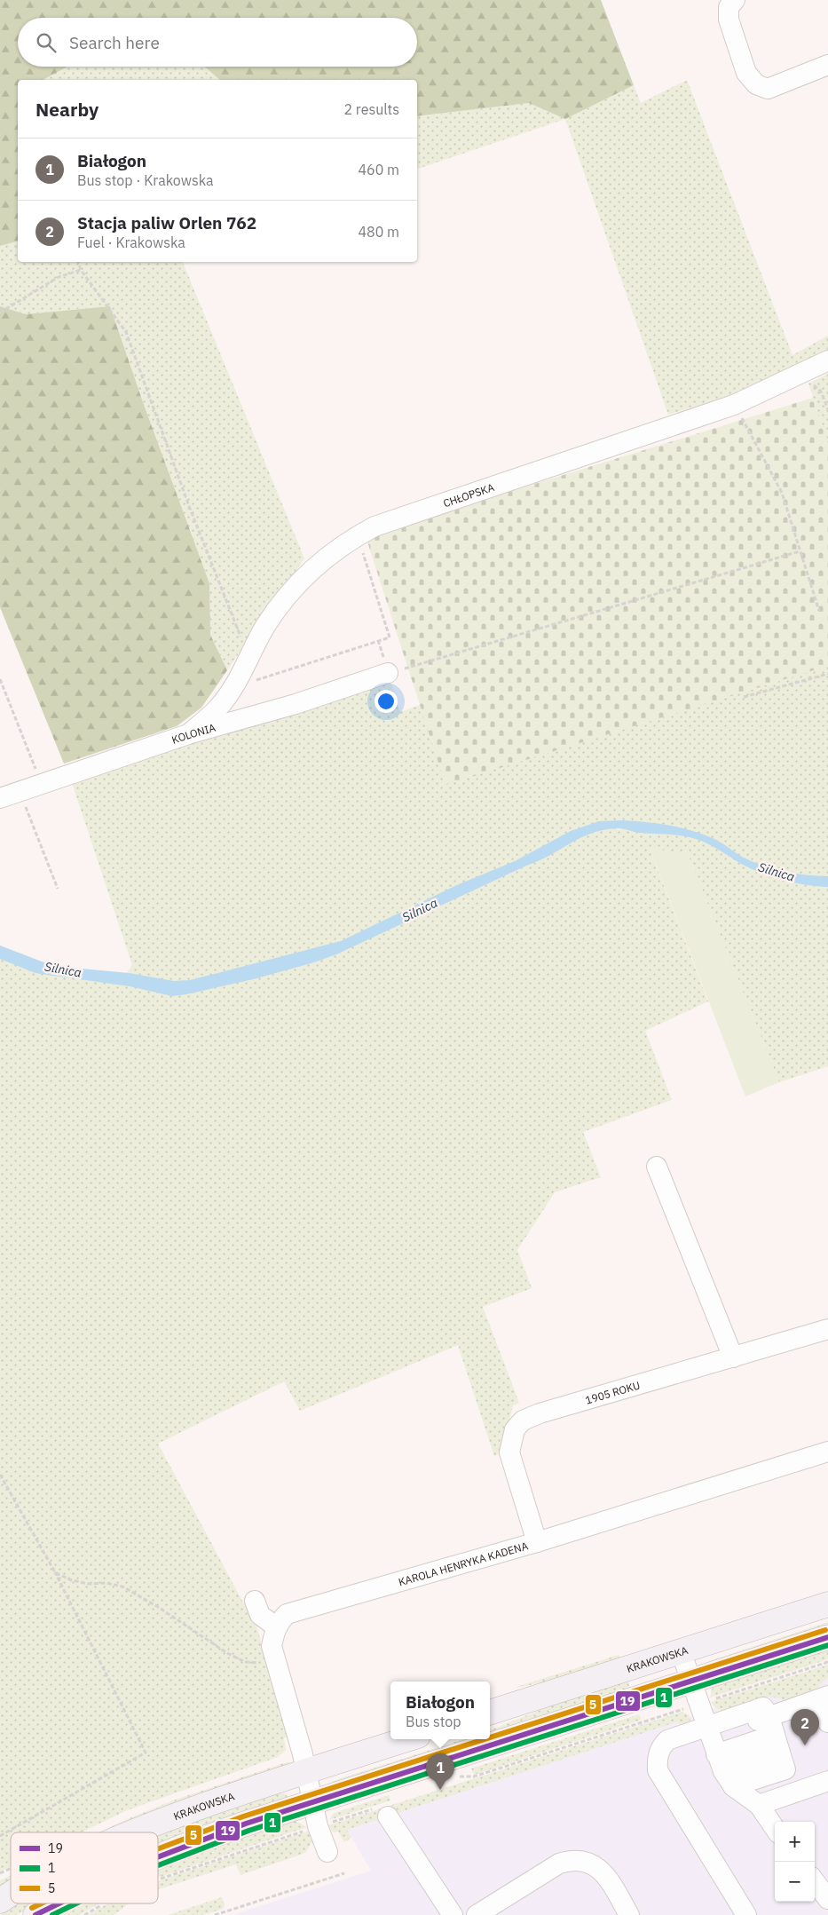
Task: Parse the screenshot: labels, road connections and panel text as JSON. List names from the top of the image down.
{
  "streets": {
    "main road": ["KRAKOWSKA"],
    "street": [
      "CHŁOPSKA",
      "KOLONIA",
      "1905 ROKU",
      "KAROLA HENRYKA KADENA"
    ]
  },
  "crossings": [
    ["CHŁOPSKA", "KOLONIA"],
    ["1905 ROKU", "KAROLA HENRYKA KADENA"]
  ],
  "water": ["Silnica"],
  "lines": ["transit line 5", "transit line 19", "transit line 1"],
  "legend": ["19", "1", "5"],
  "page": {
    "search": "Search here",
    "heading": ["Nearby", "2 results"],
    "list": [
      {
        "mark": "1",
        "name": "Białogon",
        "note": "Bus stop · Krakowska",
        "value": "460 m"
      },
      {
        "mark": "2",
        "name": "Stacja paliw Orlen 762",
        "note": "Fuel · Krakowska",
        "value": "480 m"
      }
    ],
    "popup": ["Białogon", "Bus stop"],
    "pins": ["2", "1"],
    "map_buttons": ["+", "−"]
  }
}
